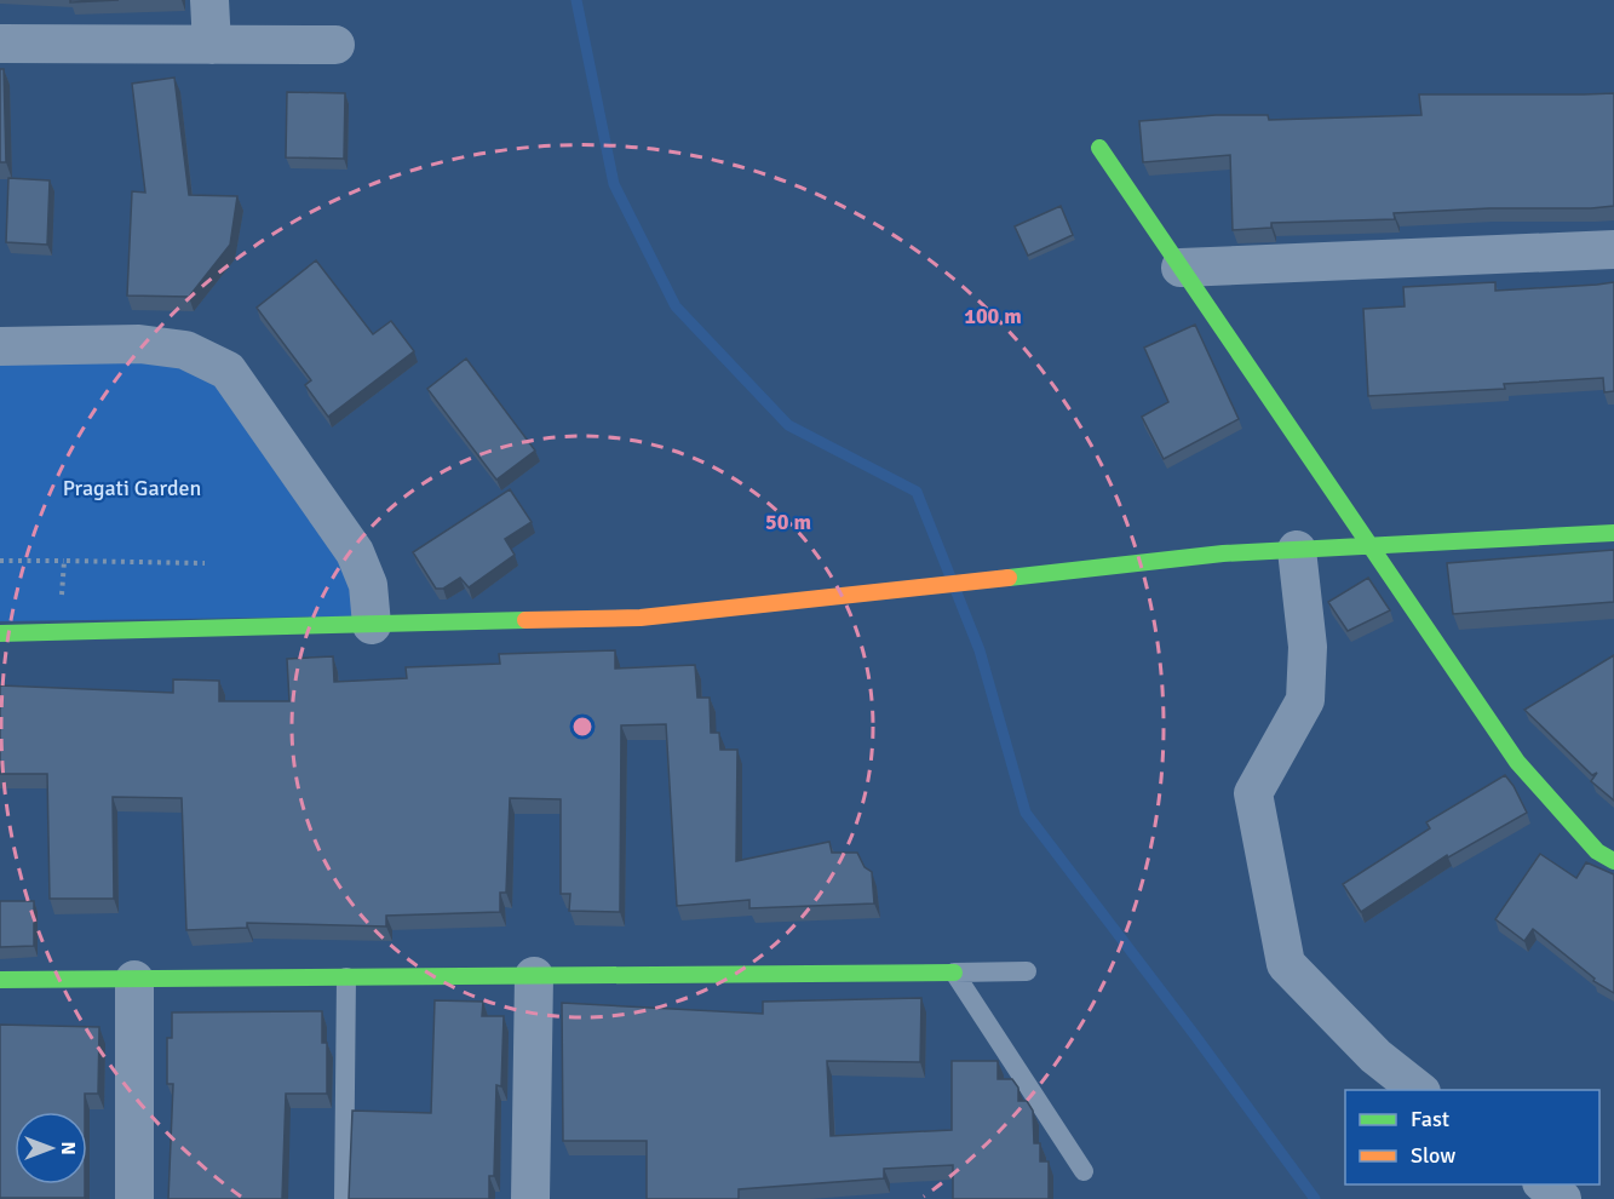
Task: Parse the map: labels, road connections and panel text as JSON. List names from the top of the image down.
{
  "parks": ["Pragati Garden"],
  "legend": ["Fast", "Slow"],
  "north": "right",
  "rings": ["100 m", "50 m"]
}
